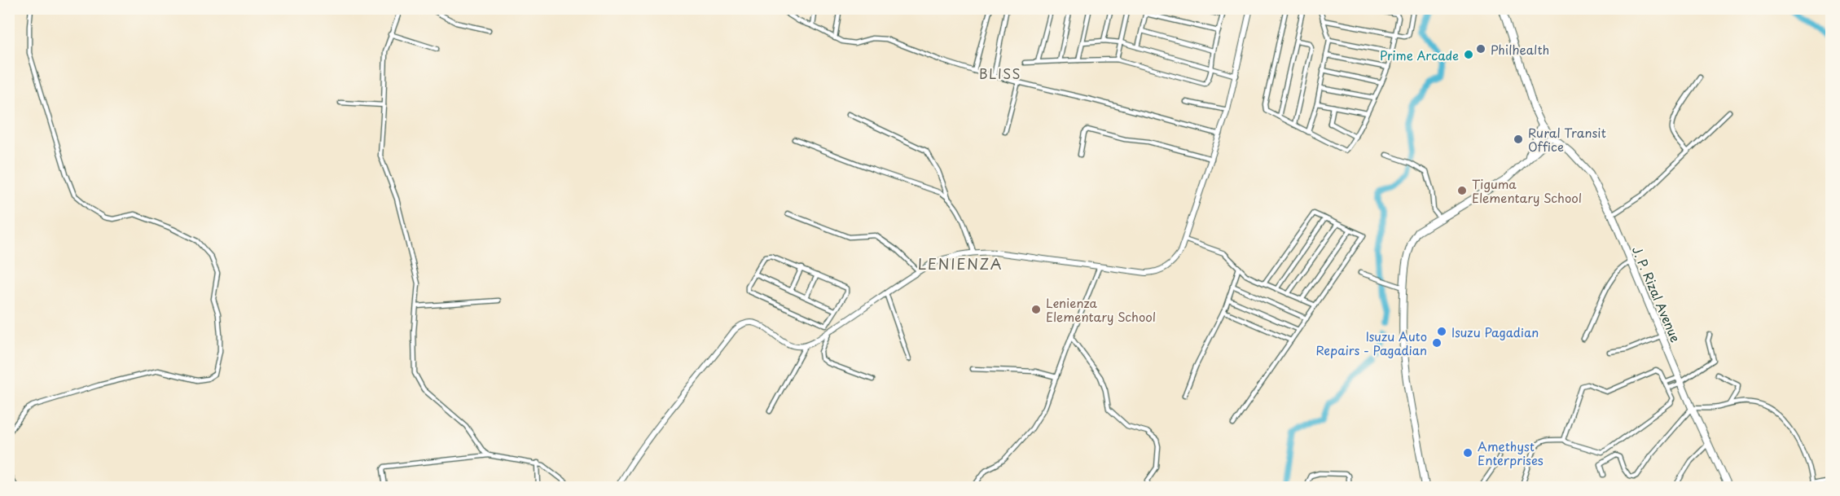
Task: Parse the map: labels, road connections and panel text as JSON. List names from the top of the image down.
{
  "streets": {
    "main road": ["J. P. Rizal Avenue"]
  },
  "districts": ["BLISS", "LENIENZA"],
  "places": [
    "Philhealth",
    "Prime Arcade",
    "Rural Transit Office",
    "Tiguma Elementary School",
    "Lenienza Elementary School",
    "Isuzu Pagadian",
    "Isuzu Auto Repairs - Pagadian",
    "Amethyst Enterprises"
  ]
}
